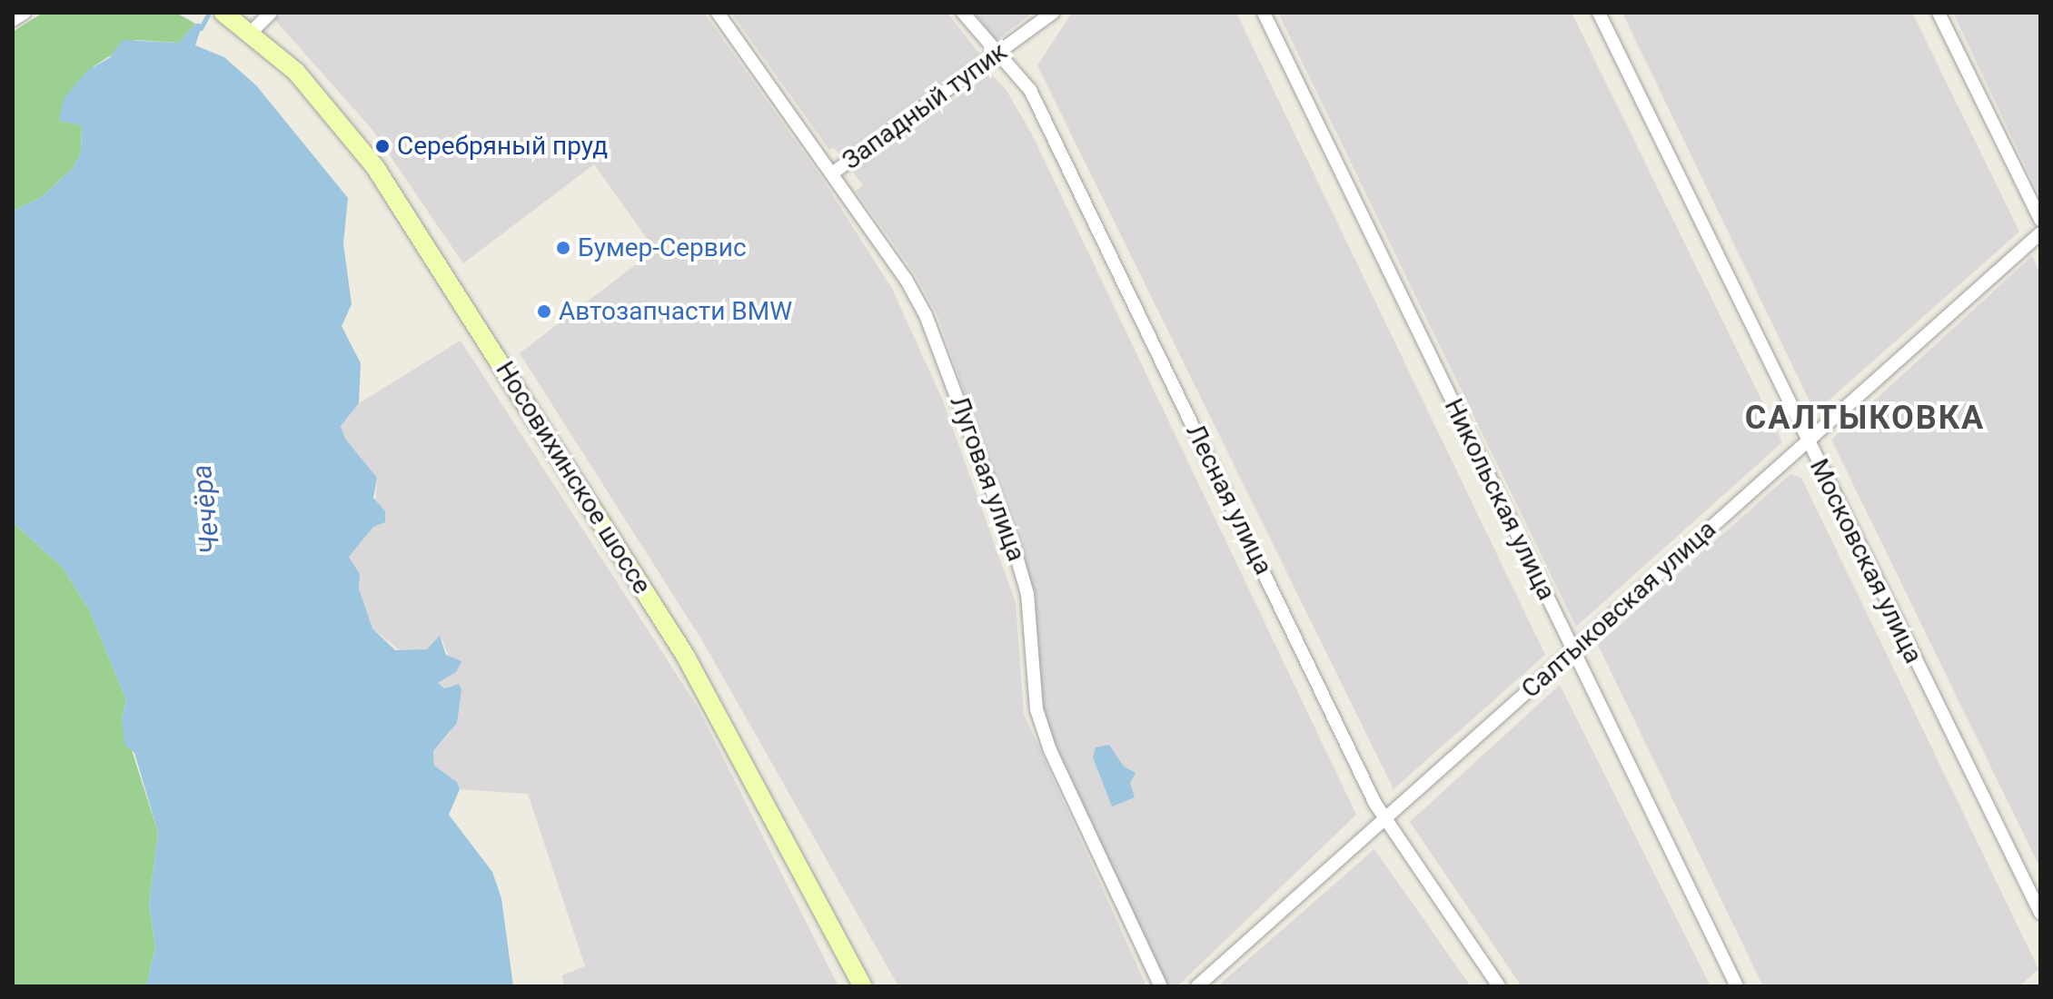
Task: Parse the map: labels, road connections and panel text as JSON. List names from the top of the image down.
{
  "streets": {
    "main road": ["Носовихинское шоссе"],
    "street": [
      "Западный тупик",
      "Луговая улица",
      "Лесная улица",
      "Никольская улица",
      "Московская улица",
      "Салтыковская улица"
    ]
  },
  "crossings": [
    ["Западный тупик", "Луговая улица"],
    ["Западный тупик", "Лесная улица"],
    ["Лесная улица", "Салтыковская улица"],
    ["Никольская улица", "Салтыковская улица"],
    ["Московская улица", "Салтыковская улица"]
  ],
  "districts": ["САЛТЫКОВКА"],
  "water": ["Чечёра"],
  "places": ["Серебряный пруд", "Бумер-Сервис", "Автозапчасти BMW"]
}
